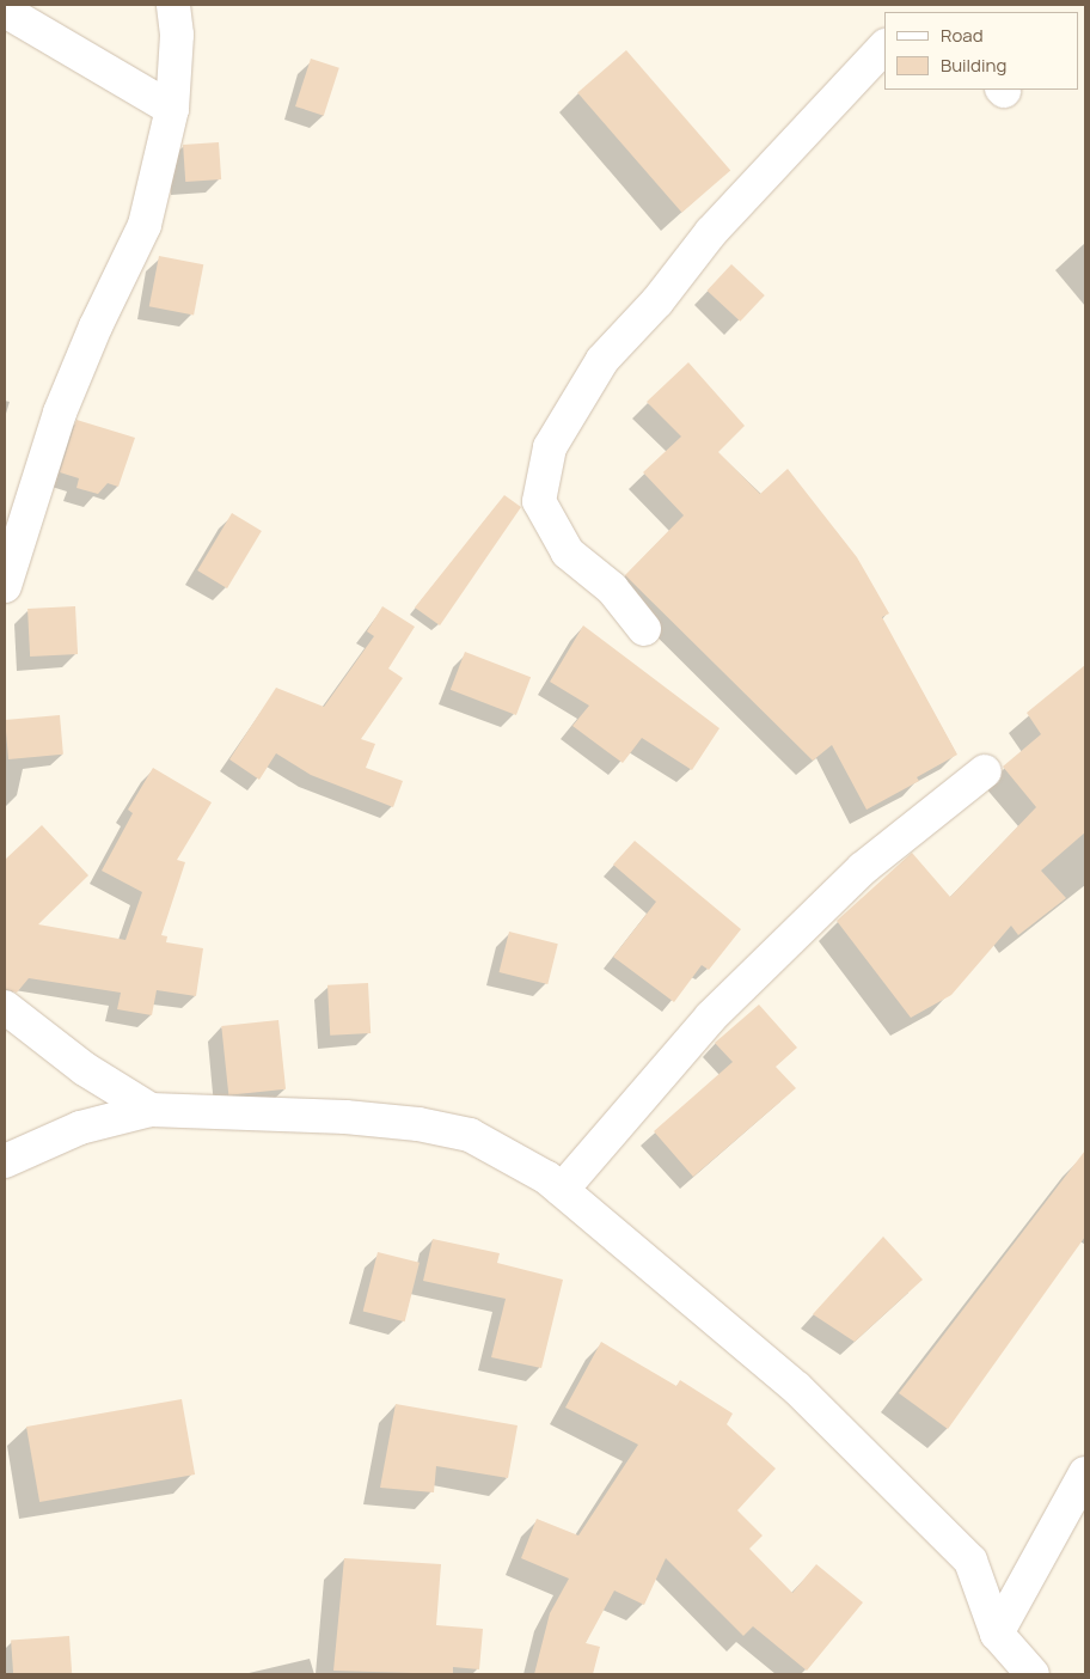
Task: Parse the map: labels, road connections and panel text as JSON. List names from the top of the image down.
{
  "legend": ["Road", "Building"]
}
